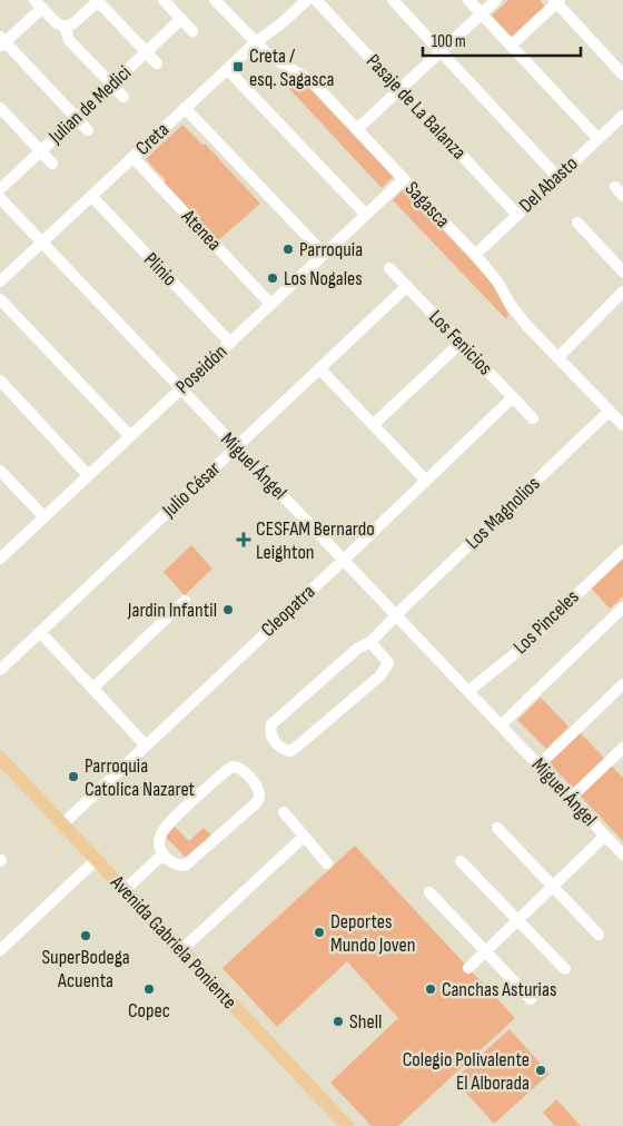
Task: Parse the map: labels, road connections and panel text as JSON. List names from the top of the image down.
{
  "streets": {
    "main road": ["Avenida Gabriela Poniente"],
    "street": [
      "Julian de Medici",
      "Pasaje de La Balanza",
      "Creta",
      "Del Abasto",
      "Sagasca",
      "Atenea",
      "Plinio",
      "Los Fenicios",
      "Poseidón",
      "Miguel Ángel",
      "Julio César",
      "Los Magnolios",
      "Cleopatra",
      "Los Pinceles"
    ]
  },
  "crossings": [
    ["Pasaje de La Balanza", "Del Abasto"],
    ["Creta", "Sagasca"],
    ["Creta", "Atenea"],
    ["Creta", "Plinio"],
    ["Creta", "Miguel Ángel"],
    ["Del Abasto", "Sagasca"],
    ["Sagasca", "Poseidón"],
    ["Sagasca", "Los Magnolios"],
    ["Atenea", "Poseidón"],
    ["Plinio", "Poseidón"],
    ["Los Fenicios", "Julio César"],
    ["Los Fenicios", "Cleopatra"],
    ["Poseidón", "Miguel Ángel"],
    ["Miguel Ángel", "Julio César"],
    ["Miguel Ángel", "Los Magnolios"],
    ["Miguel Ángel", "Cleopatra"],
    ["Miguel Ángel", "Los Pinceles"],
    ["Cleopatra", "Avenida Gabriela Poniente"]
  ],
  "places": {
    "transit": ["Creta / esq. Sagasca"],
    "other": [
      "Parroquia",
      "Los Nogales",
      "Jardin Infantil",
      "Parroquia Catolica Nazaret",
      "Deportes Mundo Joven",
      "SuperBodega Acuenta",
      "Copec",
      "Canchas Asturias",
      "Shell",
      "Colegio Polivalente El Alborada"
    ],
    "health": ["CESFAM Bernardo Leighton"]
  },
  "scale_bar": "100 m"
}
